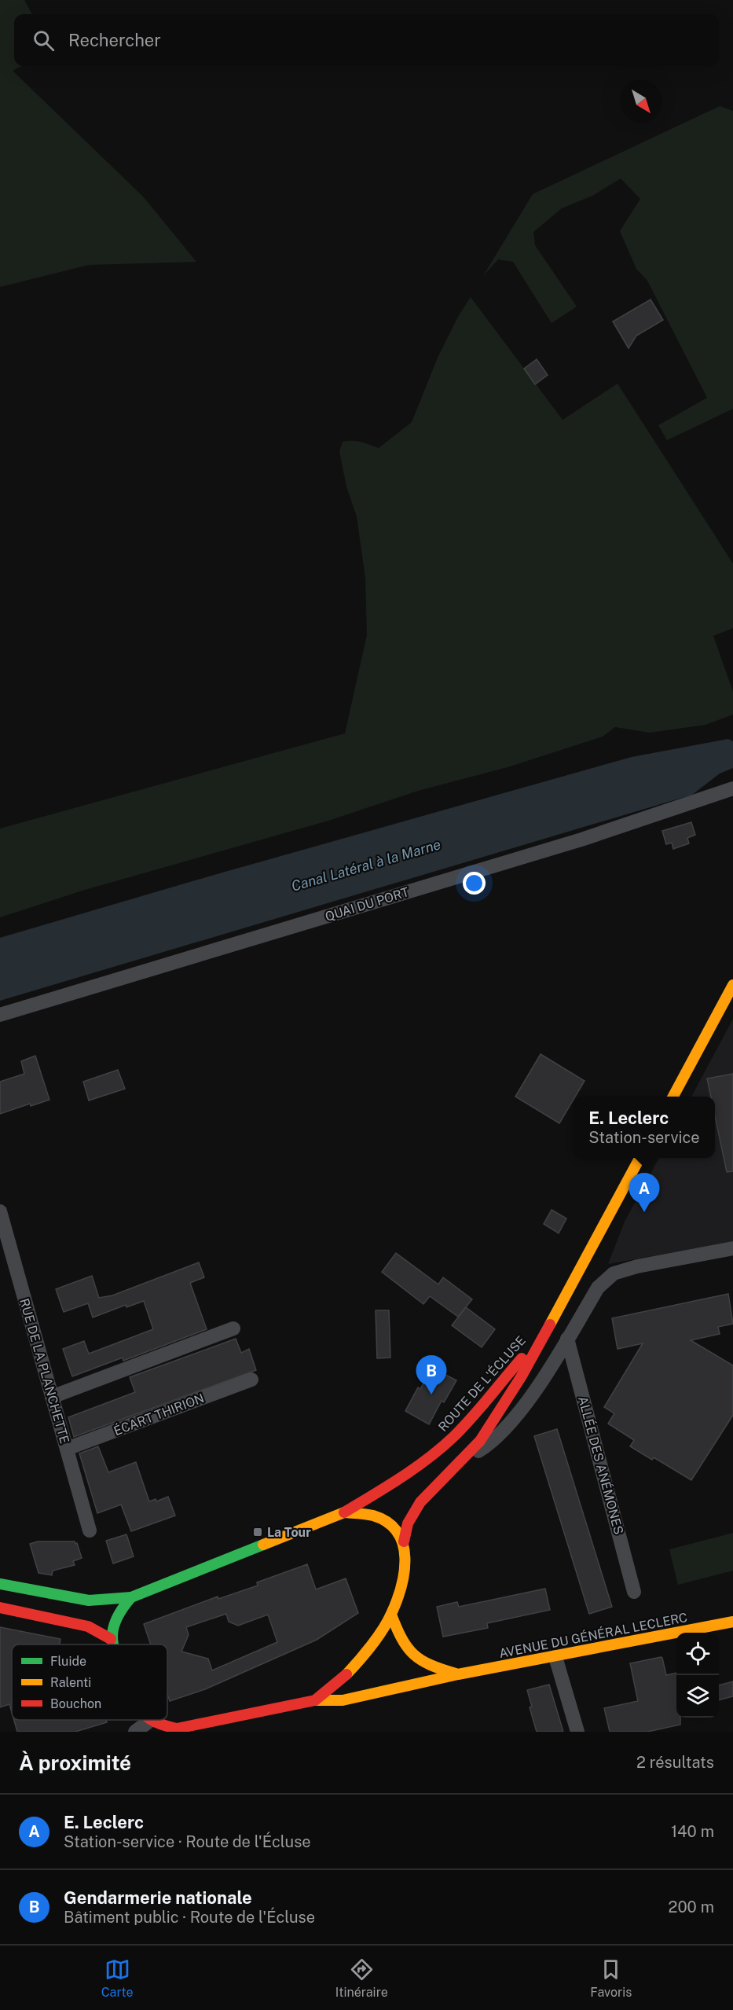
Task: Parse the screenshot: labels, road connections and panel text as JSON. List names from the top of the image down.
{
  "streets": {
    "main road": ["ROUTE DE L'ÉCLUSE", "AVENUE DU GÉNÉRAL LECLERC"],
    "street": [
      "QUAI DU PORT",
      "RUE DE LA PLANCHETTE",
      "ÉCART THIRION",
      "ALLÉE DES ANÉMONES"
    ]
  },
  "crossings": [
    ["RUE DE LA PLANCHETTE", "ÉCART THIRION"]
  ],
  "water": ["Canal Latéral à la Marne"],
  "places": {
    "transit": ["La Tour"]
  },
  "legend": ["Fluide", "Ralenti", "Bouchon"],
  "north": "bottom right",
  "page": {
    "search": "Rechercher",
    "popup": ["E. Leclerc", "Station-service"],
    "pins": ["A", "B"],
    "heading": ["À proximité", "2 résultats"],
    "list": [
      {
        "mark": "A",
        "name": "E. Leclerc",
        "note": "Station-service · Route de l'Écluse",
        "value": "140 m"
      },
      {
        "mark": "B",
        "name": "Gendarmerie nationale",
        "note": "Bâtiment public · Route de l'Écluse",
        "value": "200 m"
      }
    ],
    "nav": ["Carte", "Itinéraire", "Favoris"]
  }
}
